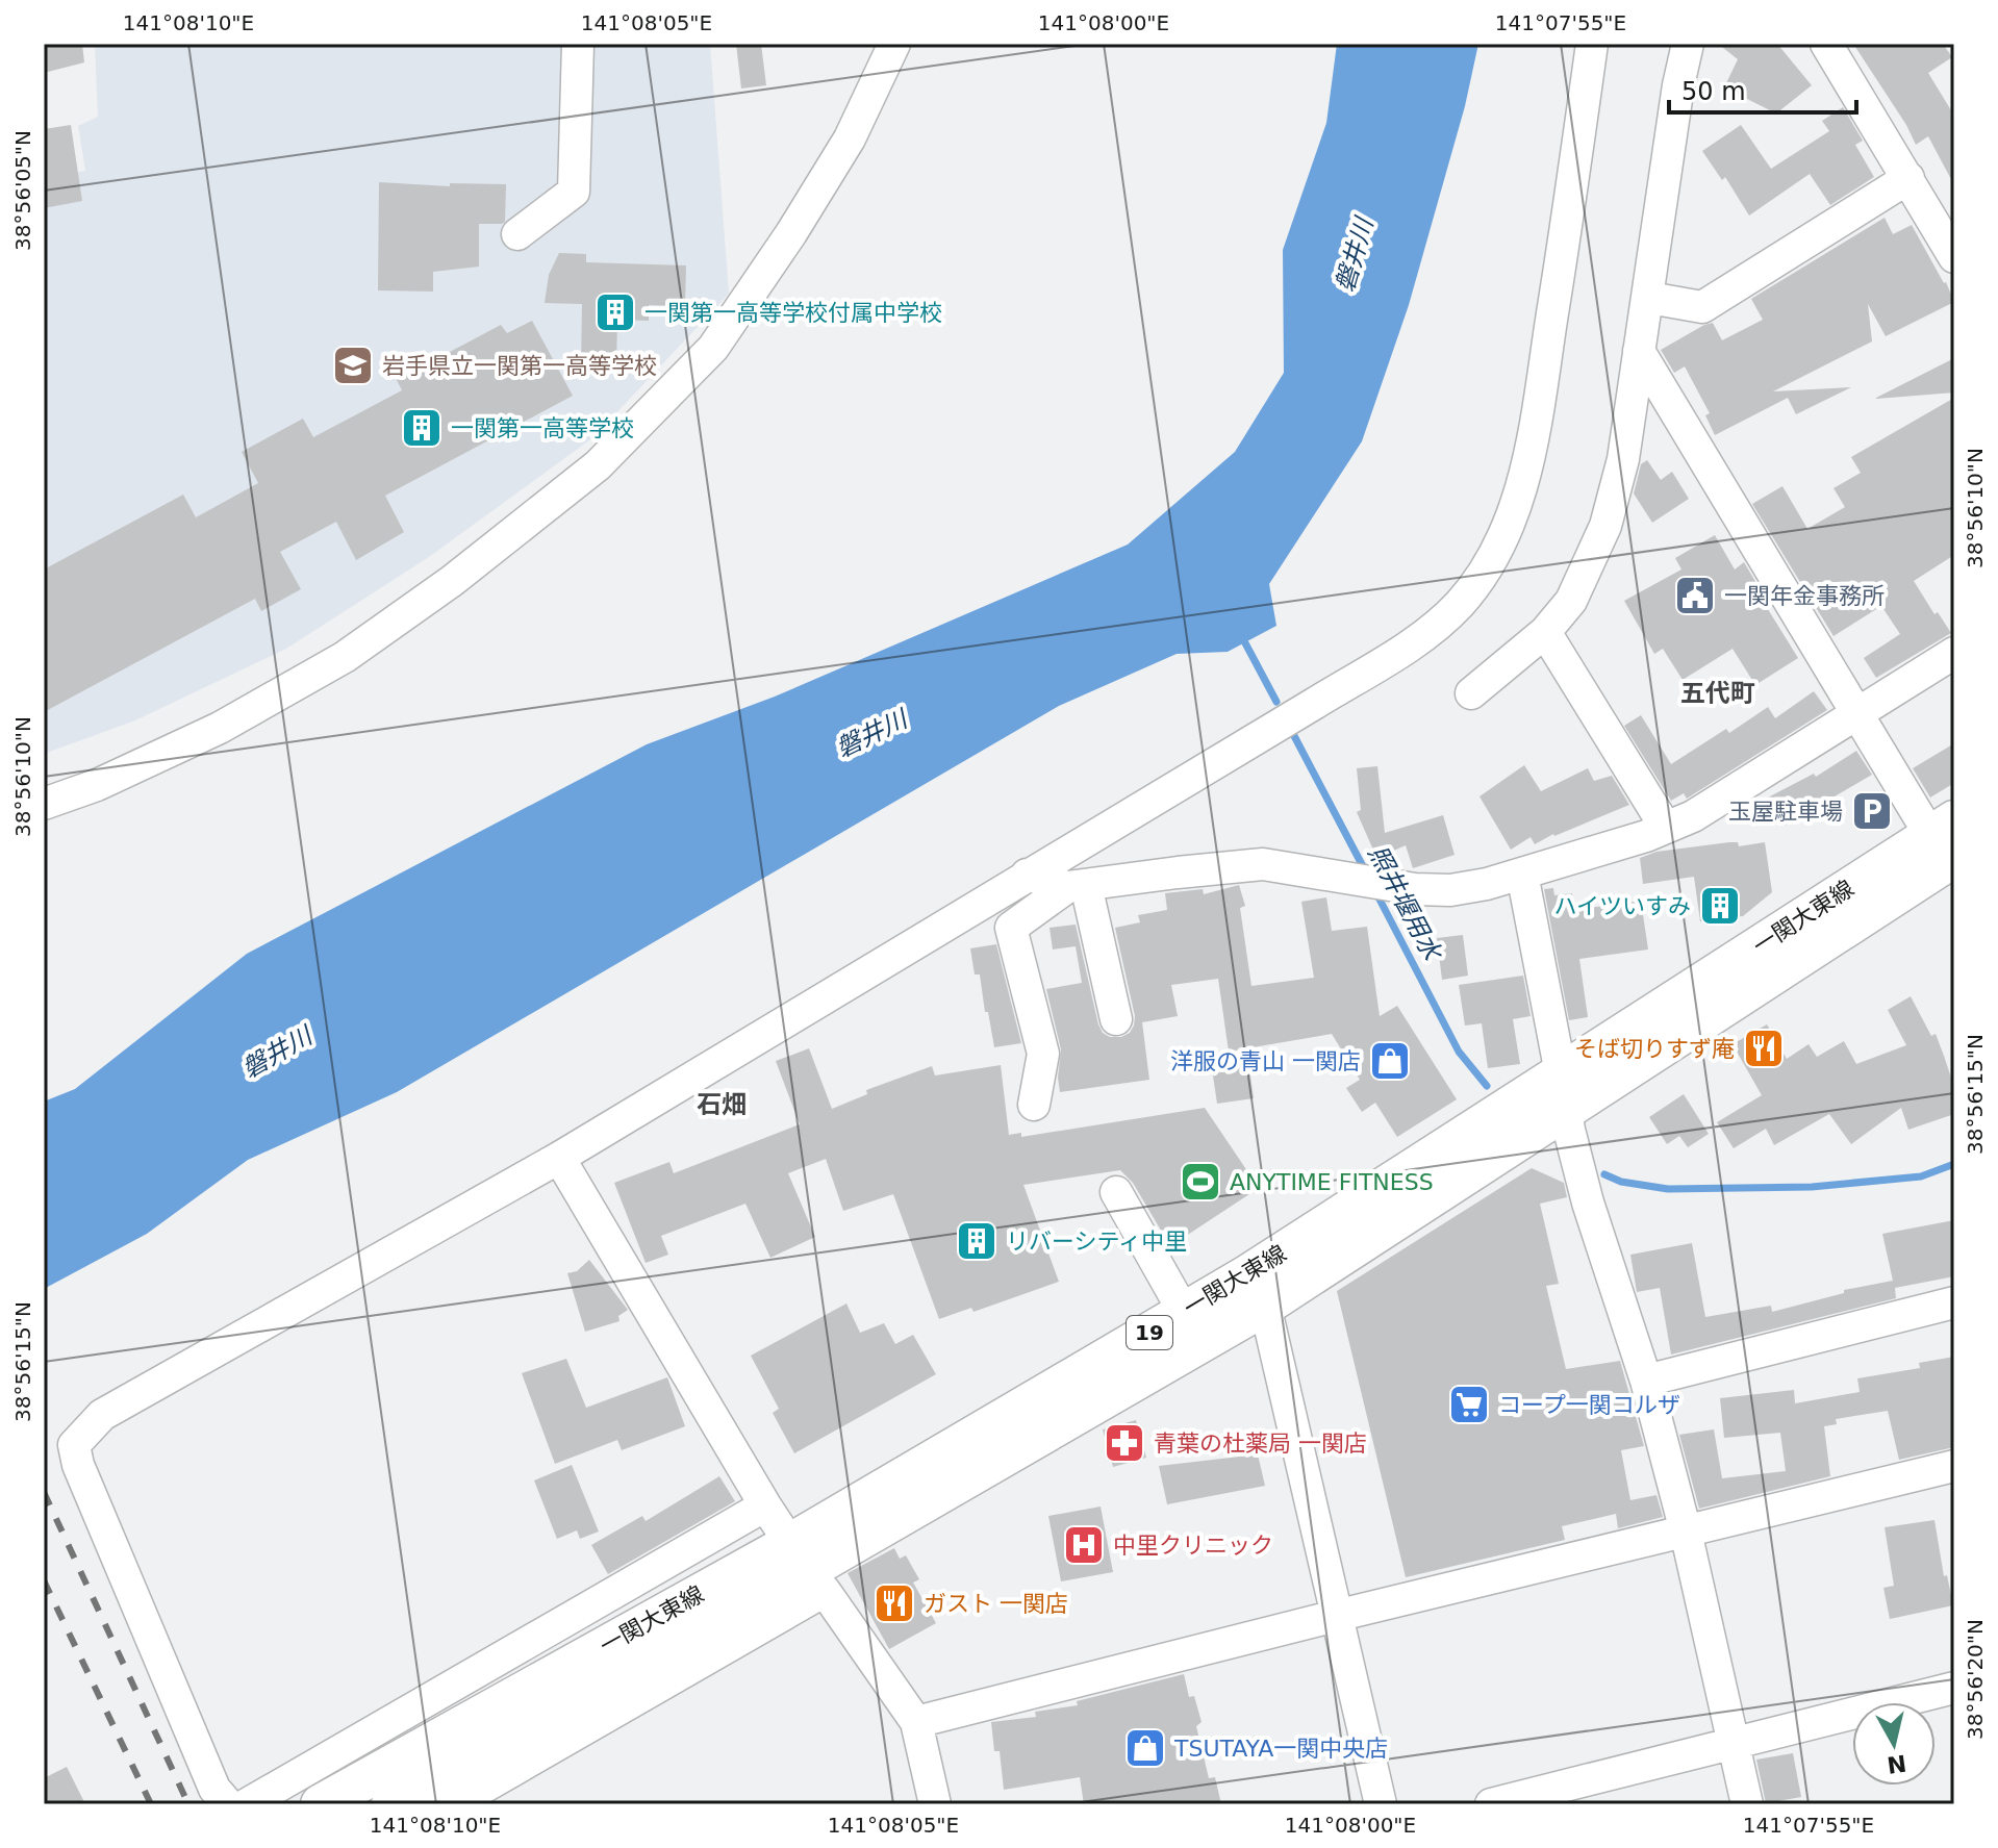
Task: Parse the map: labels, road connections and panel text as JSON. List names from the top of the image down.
{
  "streets": {
    "main road": ["一関大東線", "19"]
  },
  "districts": ["五代町", "石畑"],
  "water": ["磐井川", "照井堰用水"],
  "places": {
    "building": [
      "一関第一高等学校付属中学校",
      "一関第一高等学校",
      "ハイツいすみ",
      "リバーシティ中里"
    ],
    "school or university": ["岩手県立一関第一高等学校"],
    "public building": ["一関年金事務所"],
    "parking": ["玉屋駐車場"],
    "restaurant": ["そば切りすず庵", "ガスト 一関店"],
    "shop": ["洋服の青山 一関店", "TSUTAYA一関中央店"],
    "sports": ["ANYTIME FITNESS"],
    "supermarket": ["コープ一関コルザ"],
    "pharmacy": ["青葉の杜薬局 一関店"],
    "hospital": ["中里クリニック"]
  },
  "scale_bar": "50 m",
  "north": "bottom",
  "coordinates": [
    "141°08'10\"E",
    "141°08'05\"E",
    "141°08'00\"E",
    "141°07'55\"E",
    "38°56'05\"N",
    "38°56'10\"N",
    "38°56'15\"N",
    "38°56'20\"N"
  ]
}
